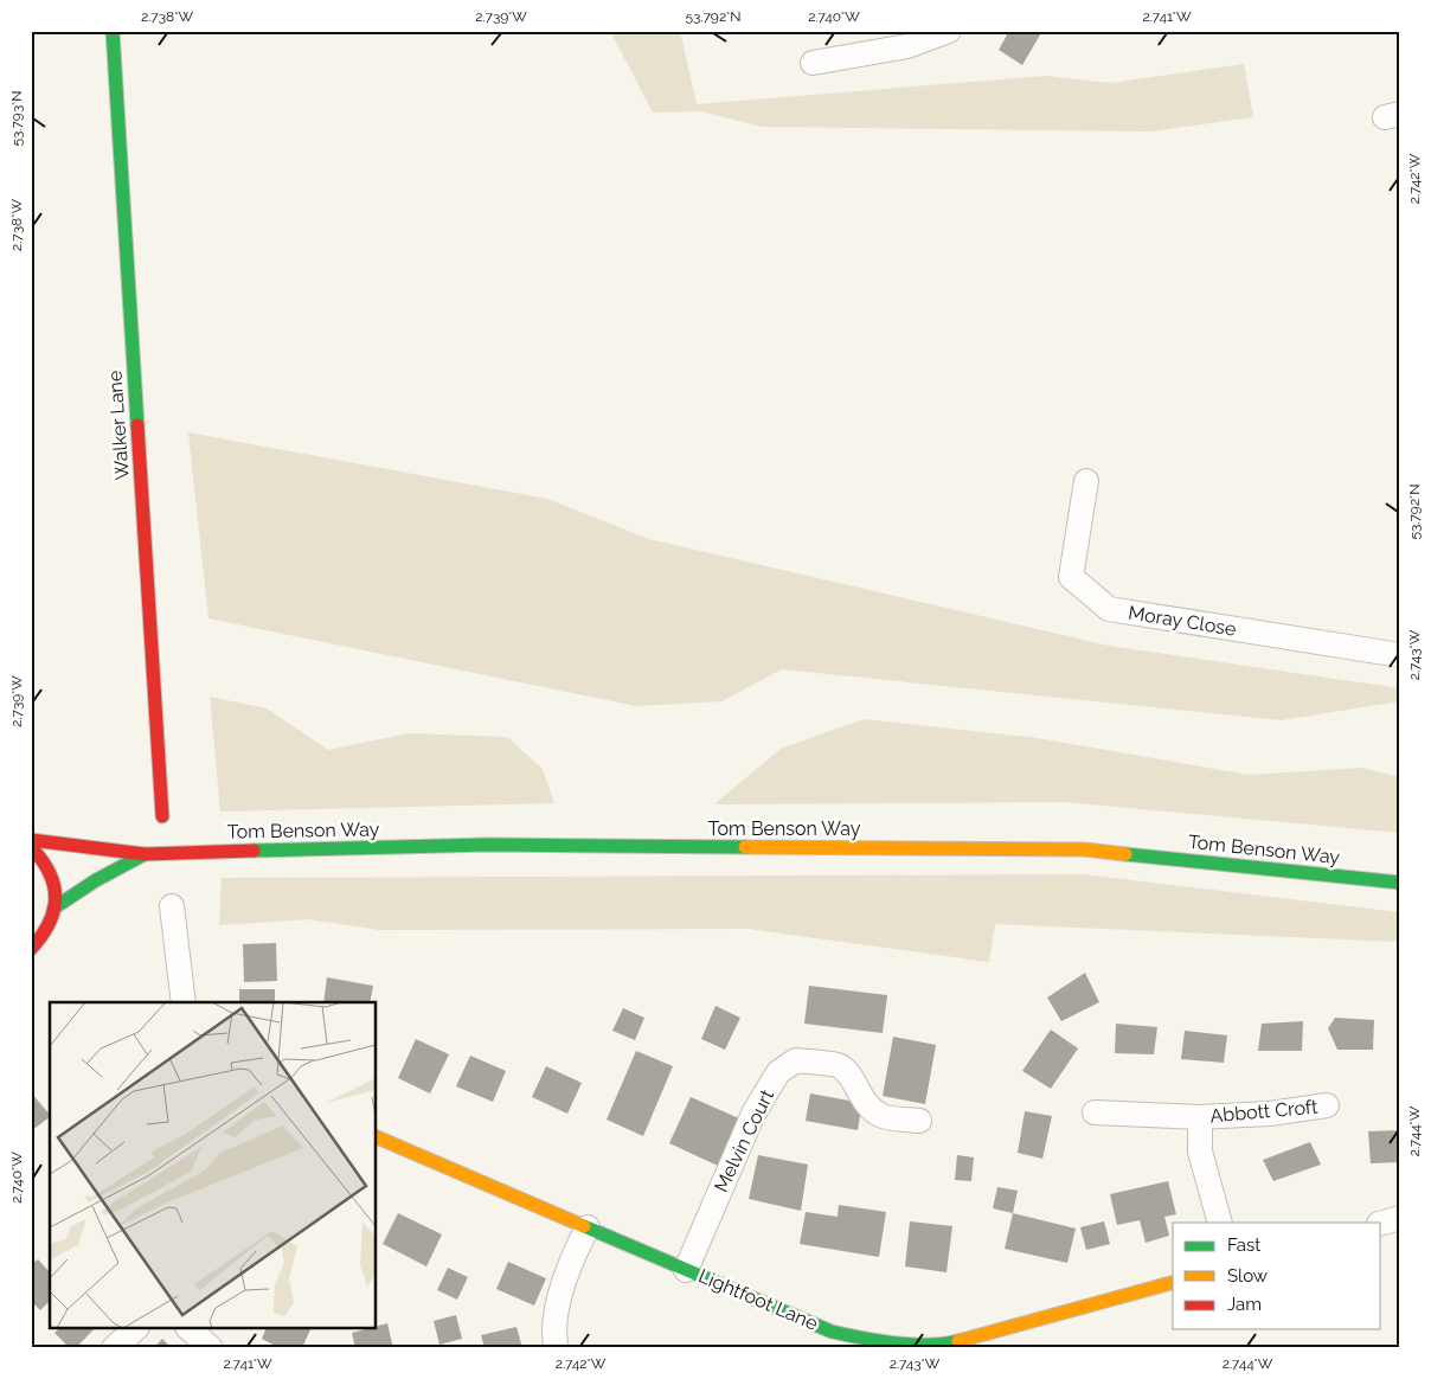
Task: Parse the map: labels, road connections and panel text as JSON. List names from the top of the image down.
{
  "streets": {
    "street": [
      "Walker Lane",
      "Moray Close",
      "Tom Benson Way",
      "Abbott Croft",
      "Melvin Court",
      "Lightfoot Lane"
    ]
  },
  "crossings": [
    ["Melvin Court", "Lightfoot Lane"]
  ],
  "legend": ["Fast", "Slow", "Jam"],
  "coordinates": [
    "2.738°W",
    "2.739°W",
    "53.792°N",
    "2.740°W",
    "2.741°W",
    "53.793°N",
    "2.742°W",
    "2.743°W",
    "2.744°W"
  ]
}
